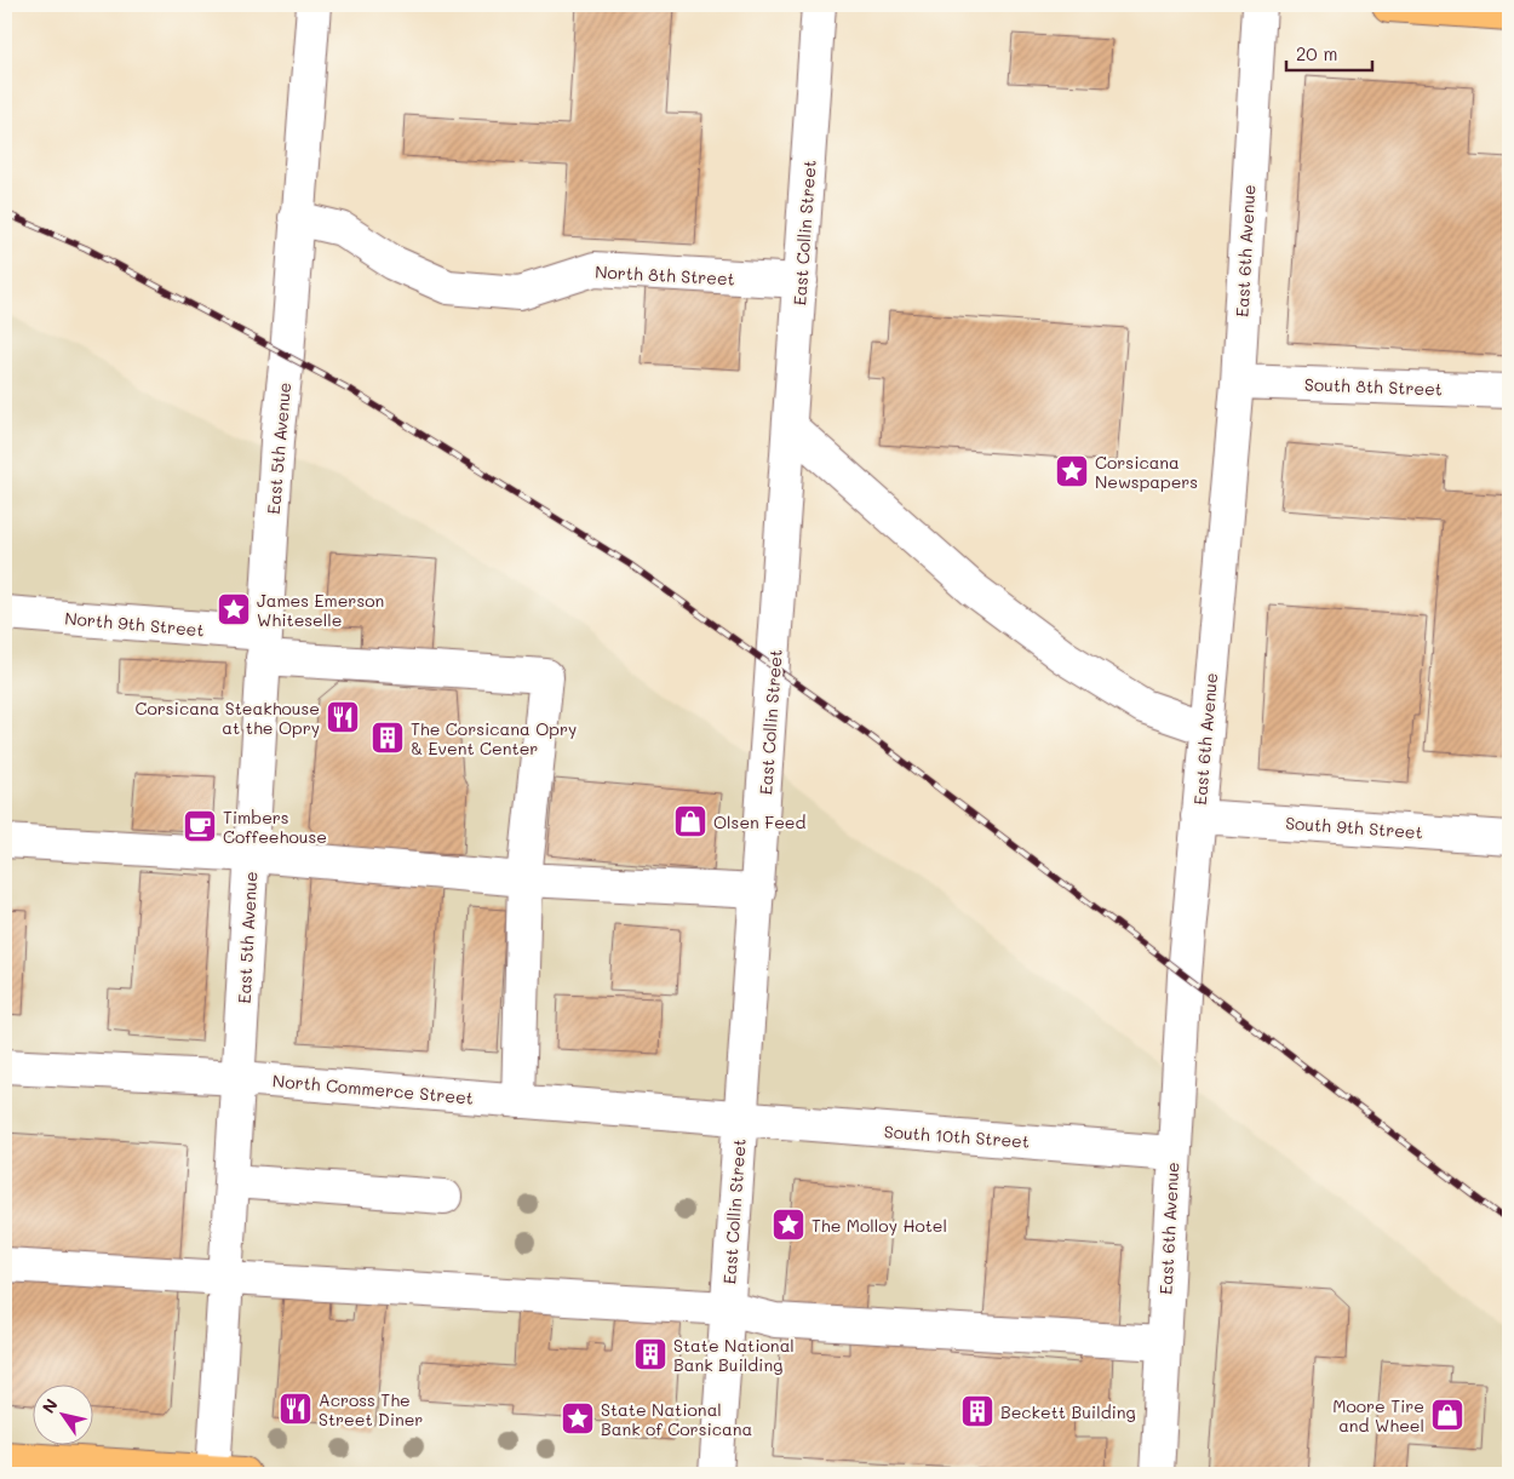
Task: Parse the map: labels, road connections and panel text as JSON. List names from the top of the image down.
{
  "streets": {
    "street": [
      "East Collin Street",
      "East 6th Avenue",
      "North 8th Street",
      "South 8th Street",
      "East 5th Avenue",
      "North 9th Street",
      "South 9th Street",
      "North Commerce Street",
      "South 10th Street"
    ]
  },
  "crossings": [
    ["East Collin Street", "North 8th Street"],
    ["East Collin Street", "North Commerce Street"],
    ["East Collin Street", "South 10th Street"],
    ["East 6th Avenue", "South 8th Street"],
    ["East 6th Avenue", "South 9th Street"],
    ["East 6th Avenue", "South 10th Street"],
    ["North 8th Street", "East 5th Avenue"],
    ["East 5th Avenue", "North 9th Street"],
    ["East 5th Avenue", "North Commerce Street"],
    ["North Commerce Street", "South 10th Street"]
  ],
  "places": {
    "place": [
      "Corsicana Newspapers",
      "James Emerson Whiteselle",
      "The Molloy Hotel",
      "State National Bank of Corsicana"
    ],
    "restaurant": ["Corsicana Steakhouse at the Opry", "Across The Street Diner"],
    "building": ["The Corsicana Opry & Event Center", "State National Bank Building", "Beckett Building"],
    "shop": ["Olsen Feed", "Moore Tire and Wheel"],
    "cafe": ["Timbers Coffeehouse"]
  },
  "scale_bar": "20 m",
  "north": "top left"
}
